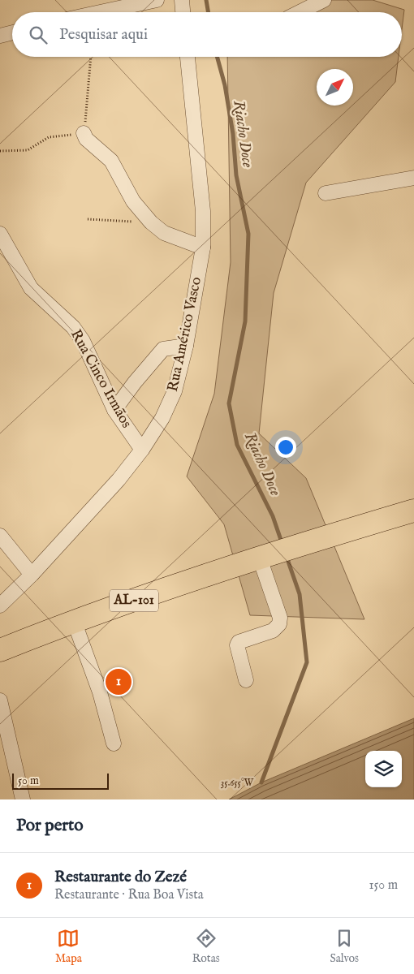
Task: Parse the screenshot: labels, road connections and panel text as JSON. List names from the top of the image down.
{
  "streets": {
    "main road": ["AL-101"],
    "street": ["Rua Américo Vasco", "Rua Cinco Irmãos"]
  },
  "crossings": [
    ["Rua Américo Vasco", "Rua Cinco Irmãos"]
  ],
  "water": ["Riacho Doce"],
  "scale_bar": "50 m",
  "north": "top right",
  "page": {
    "search": "Pesquisar aqui",
    "pins": "1",
    "scale": "50 m",
    "heading": "Por perto",
    "list": [
      {
        "mark": "1",
        "name": "Restaurante do Zezé",
        "note": "Restaurante · Rua Boa Vista",
        "value": "150 m"
      }
    ],
    "nav": ["Mapa", "Rotas", "Salvos"]
  },
  "coordinates": ["35.655°W"]
}
